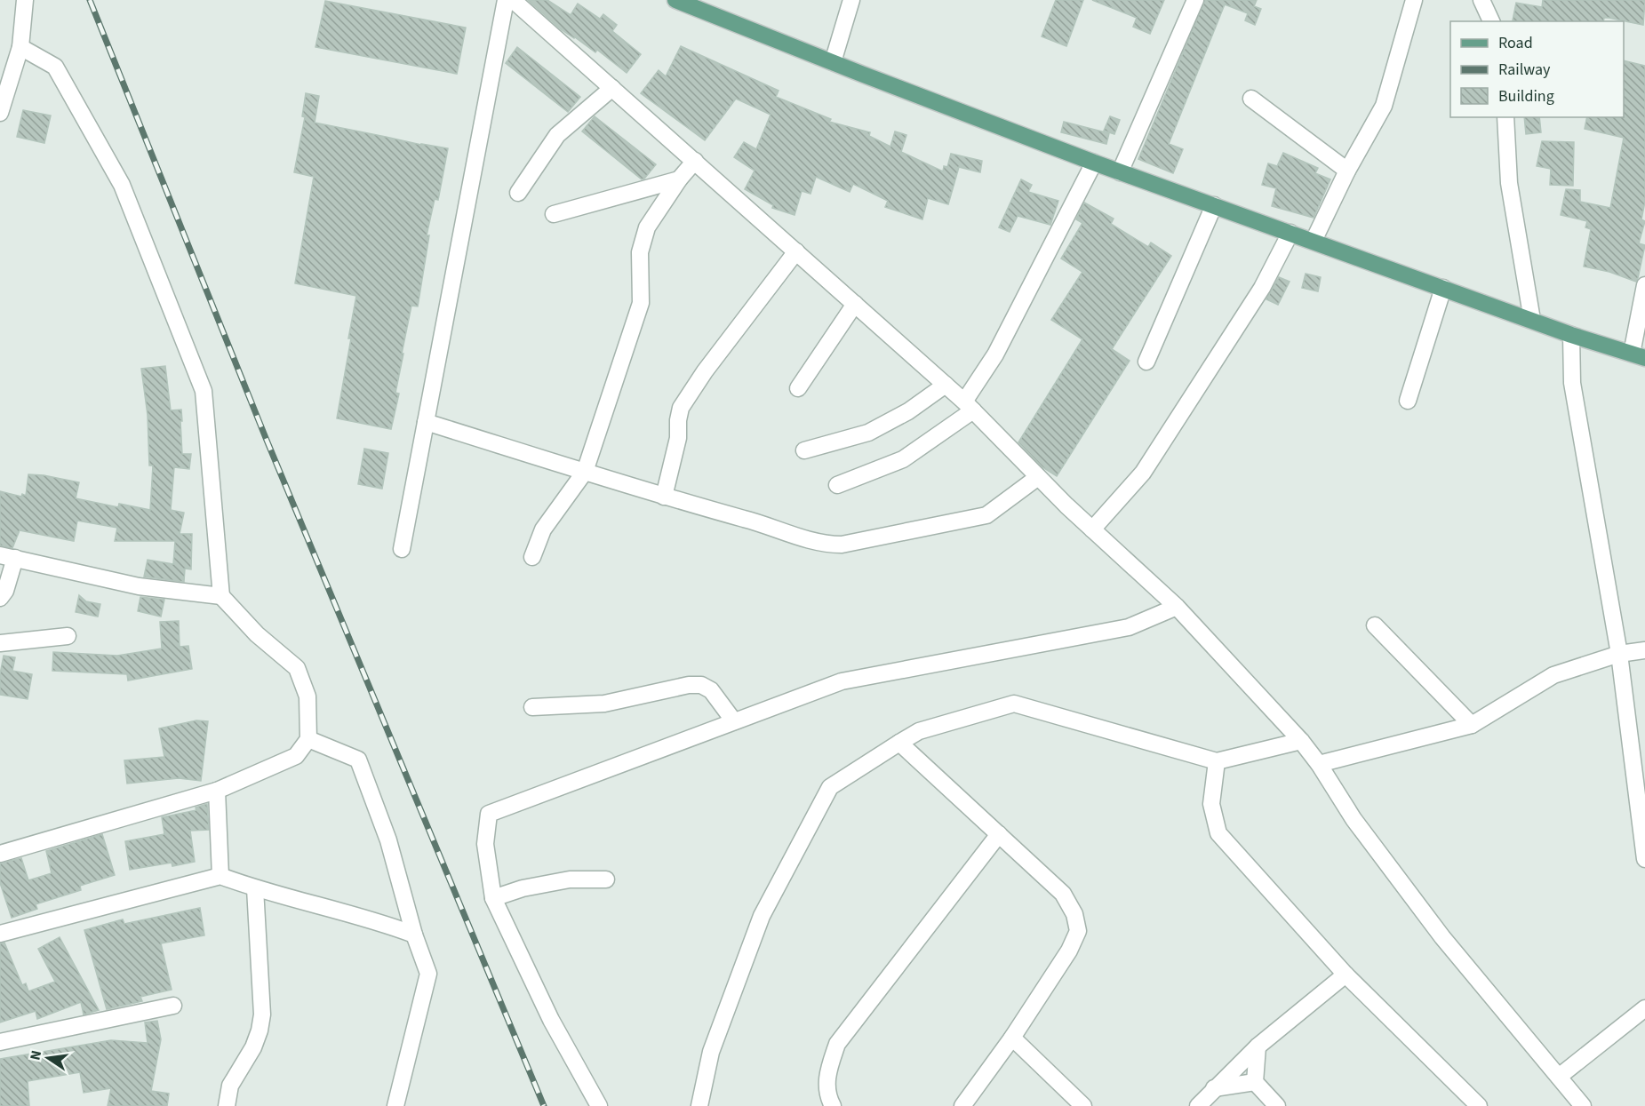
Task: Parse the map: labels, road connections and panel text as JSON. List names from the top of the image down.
{
  "legend": ["Road", "Railway", "Building"],
  "north": "left"
}
